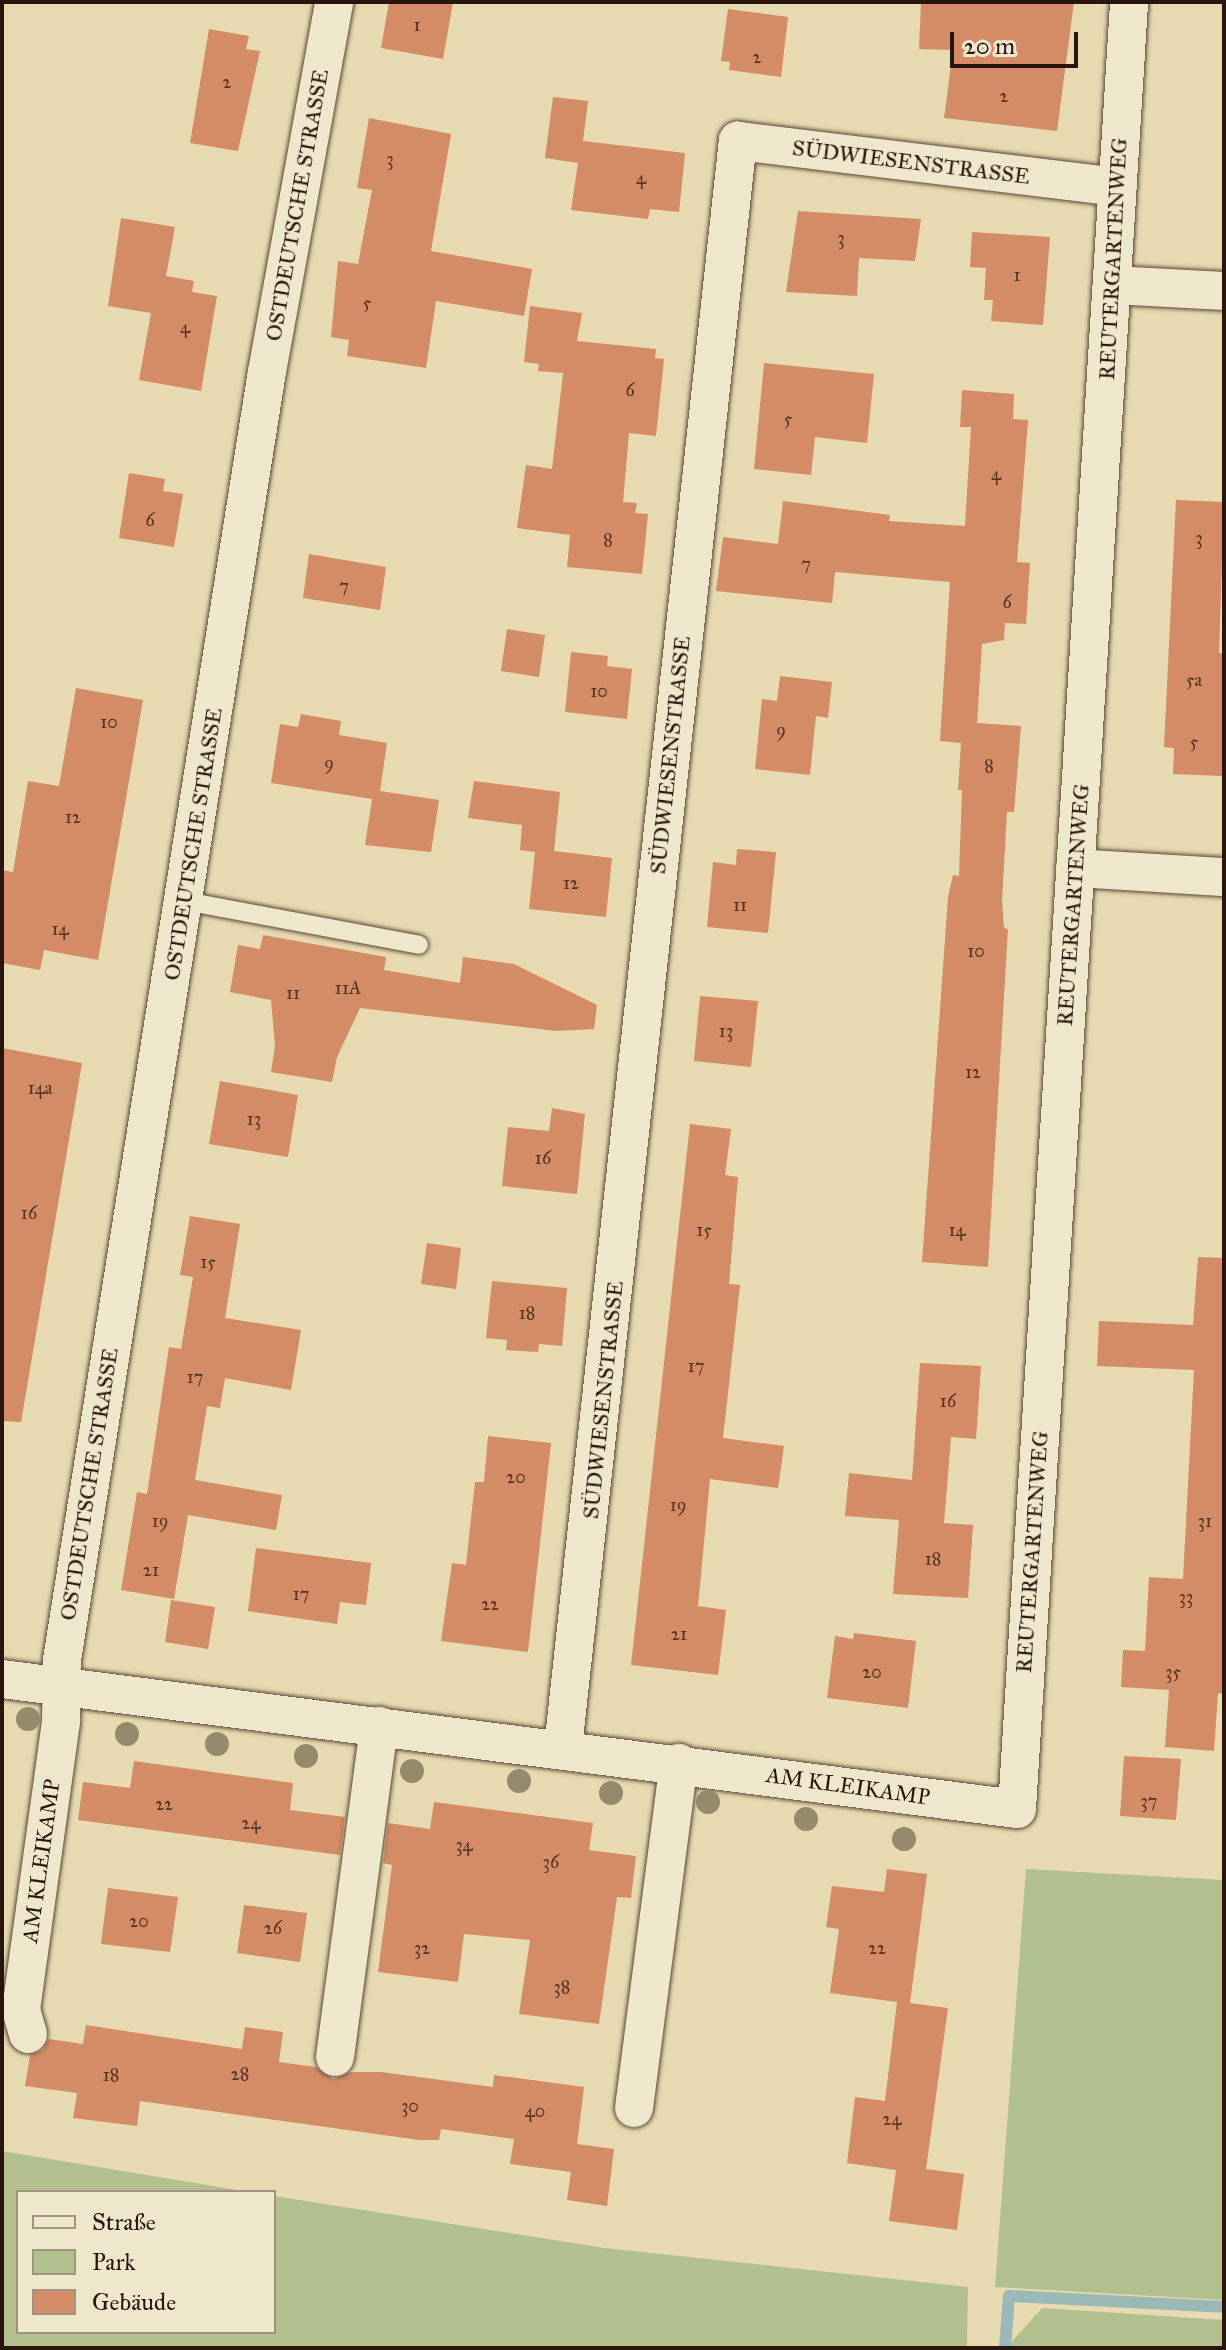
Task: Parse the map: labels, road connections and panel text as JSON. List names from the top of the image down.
{
  "streets": {
    "street": [
      "SÜDWIESENSTRASSE",
      "OSTDEUTSCHE STRASSE",
      "REUTERGARTENWEG",
      "AM KLEIKAMP"
    ]
  },
  "crossings": [
    ["SÜDWIESENSTRASSE", "REUTERGARTENWEG"],
    ["SÜDWIESENSTRASSE", "AM KLEIKAMP"],
    ["OSTDEUTSCHE STRASSE", "AM KLEIKAMP"],
    ["REUTERGARTENWEG", "AM KLEIKAMP"]
  ],
  "house_numbers": [
    "1",
    "2",
    "2",
    "2",
    "3",
    "4",
    "3",
    "1",
    "5",
    "4",
    "6",
    "5",
    "4",
    "6",
    "3",
    "8",
    "7",
    "7",
    "6",
    "5a",
    "10",
    "10",
    "9",
    "5",
    "9",
    "8",
    "12",
    "12",
    "11",
    "14",
    "10",
    "11A",
    "11",
    "13",
    "12",
    "14a",
    "13",
    "16",
    "16",
    "15",
    "14",
    "15",
    "18",
    "17",
    "17",
    "16",
    "20",
    "19",
    "19",
    "31",
    "18",
    "21",
    "17",
    "33",
    "22",
    "21",
    "20",
    "35",
    "37",
    "22",
    "24",
    "34",
    "36",
    "20",
    "26",
    "32",
    "22",
    "38",
    "28",
    "18",
    "30",
    "40",
    "24"
  ],
  "legend": ["Straße", "Park", "Gebäude"],
  "scale_bar": "20 m"
}
